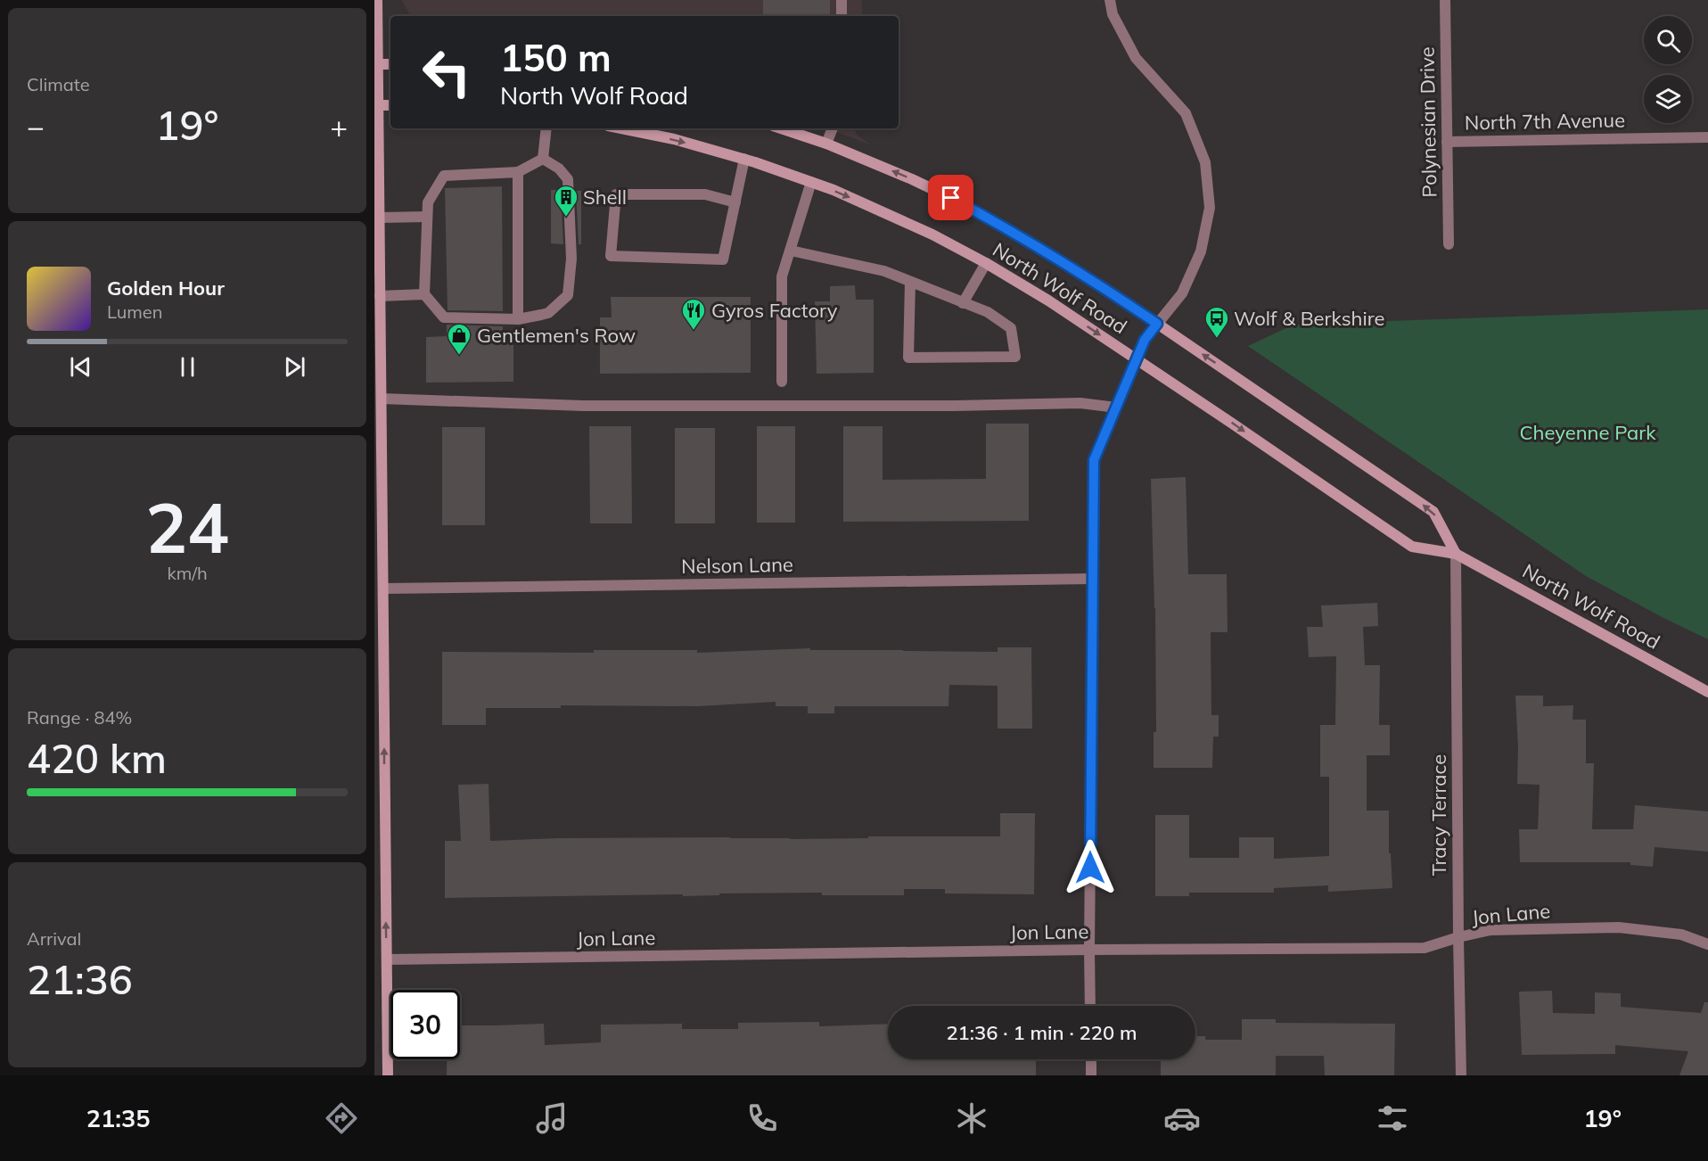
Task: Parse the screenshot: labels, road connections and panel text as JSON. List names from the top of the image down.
{
  "streets": {
    "main road": ["North Wolf Road"],
    "street": [
      "North 7th Avenue",
      "Polynesian Drive",
      "Nelson Lane",
      "Tracy Terrace",
      "Jon Lane"
    ]
  },
  "crossings": [
    ["North 7th Avenue", "Polynesian Drive"],
    ["North Wolf Road", "Tracy Terrace"],
    ["Tracy Terrace", "Jon Lane"]
  ],
  "parks": ["Cheyenne Park"],
  "places": {
    "building": ["Shell"],
    "restaurant": ["Gyros Factory"],
    "bus stop": ["Wolf & Berkshire"],
    "shop": ["Gentlemen's Row"]
  },
  "page": {
    "tile": [
      "Climate",
      ["24", "km/h"],
      ["Range · 84%", "420 km"],
      ["Arrival", "21:36"]
    ],
    "turn": ["150 m", "North Wolf Road"],
    "heat": ["−", "19°", "+"],
    "song": ["Golden Hour", "Lumen"],
    "limit": "30",
    "trip": "21:36 · 1 min · 220 m",
    "tabs": ["21:35", "19°"]
  }
}
